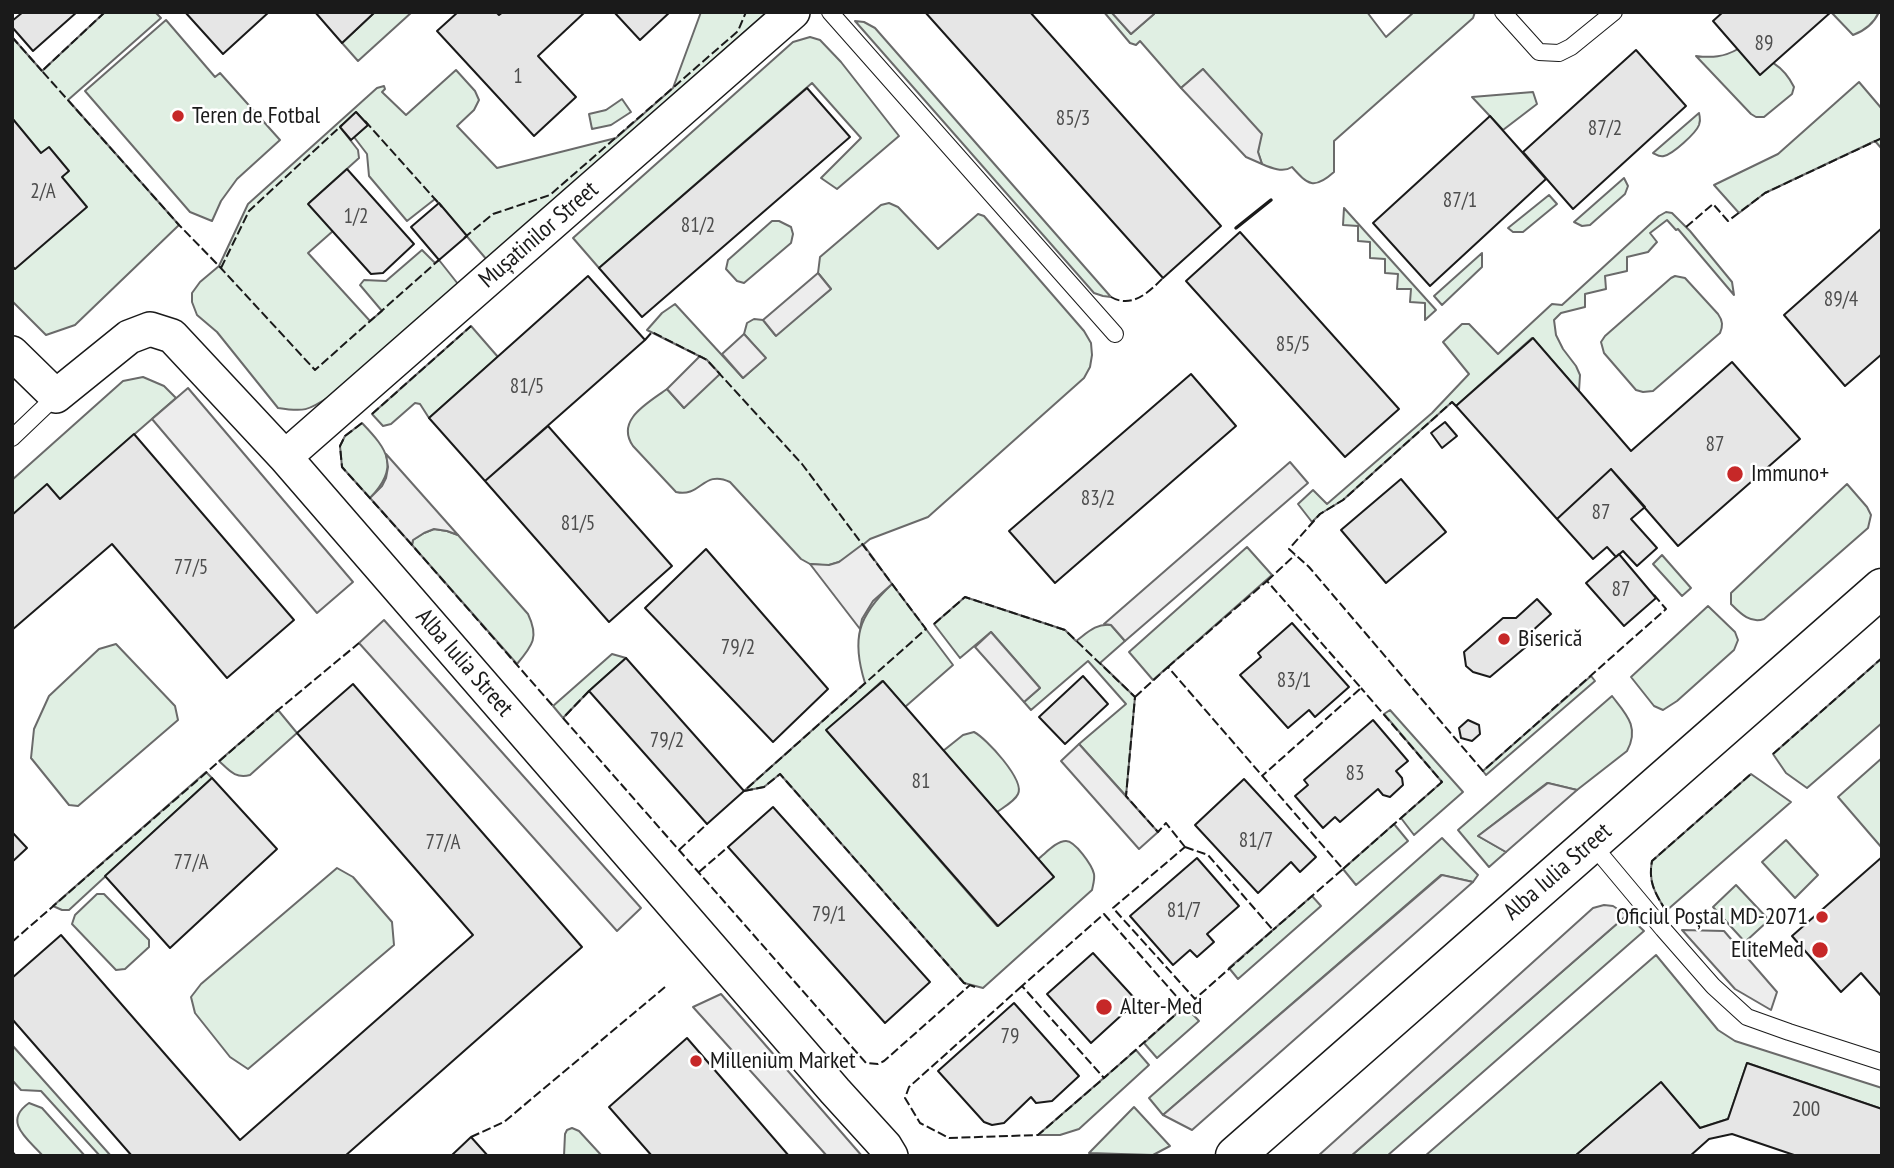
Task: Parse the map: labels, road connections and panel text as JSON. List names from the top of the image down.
{
  "streets": {
    "main road": ["Alba Iulia Street"],
    "street": ["Mușatinilor Street"]
  },
  "crossings": [
    ["Mușatinilor Street", "Alba Iulia Street"]
  ],
  "places": [
    "Teren de Fotbal",
    "Immuno+",
    "Biserică",
    "Oficiul Poștal MD-2071",
    "EliteMed",
    "Alter-Med",
    "Millenium Market"
  ],
  "house_numbers": [
    "89",
    "1",
    "85/3",
    "87/2",
    "2/A",
    "87/1",
    "1/2",
    "81/2",
    "89/4",
    "85/5",
    "81/5",
    "87",
    "83/2",
    "87",
    "81/5",
    "77/5",
    "87",
    "79/2",
    "83/1",
    "79/2",
    "83",
    "81",
    "81/7",
    "77/A",
    "77/A",
    "81/7",
    "79/1",
    "79",
    "200"
  ]
}
